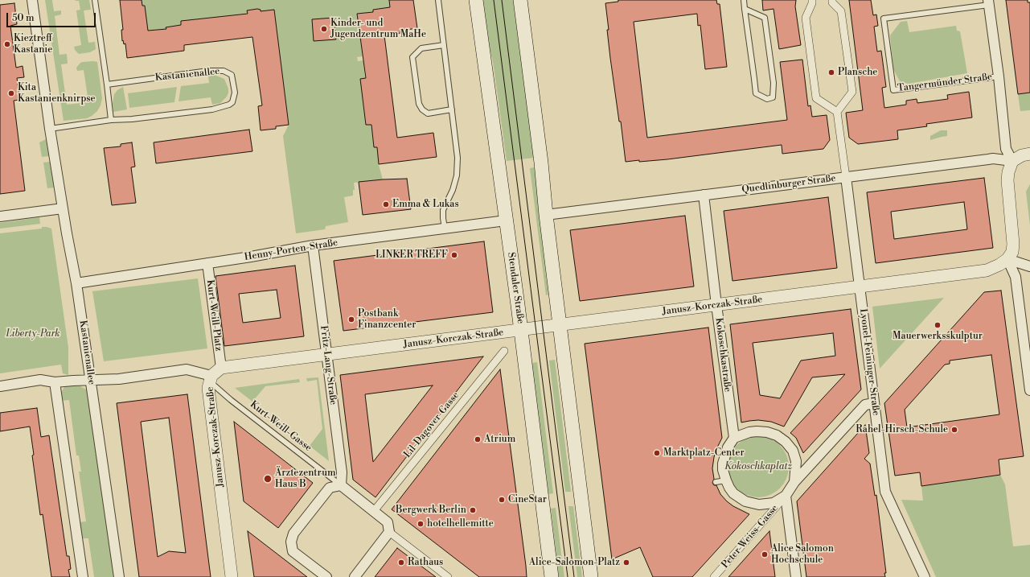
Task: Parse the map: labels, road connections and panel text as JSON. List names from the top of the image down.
{
  "streets": {
    "main road": ["Stendaler Straße"],
    "street": [
      "Kastanienallee",
      "Tangermünder Straße",
      "Quedlinburger Straße",
      "Henny-Porten-Straße",
      "Janusz-Korczak-Straße",
      "Kurt-Weill-Platz",
      "Kokoschkastraße",
      "Lyonel-Feininger-Straße",
      "Fritz-Lang-Straße",
      "Lil-Dagover-Gasse",
      "Peter-Weiss-Gasse"
    ],
    "lane": ["Kurt-Weill-Gasse"]
  },
  "crossings": [
    ["Kastanienallee", "Henny-Porten-Straße"],
    ["Tangermünder Straße", "Quedlinburger Straße"],
    ["Quedlinburger Straße", "Kokoschkastraße"],
    ["Quedlinburger Straße", "Lyonel-Feininger-Straße"],
    ["Henny-Porten-Straße", "Stendaler Straße"],
    ["Henny-Porten-Straße", "Kurt-Weill-Platz"],
    ["Henny-Porten-Straße", "Fritz-Lang-Straße"],
    ["Stendaler Straße", "Janusz-Korczak-Straße"],
    ["Janusz-Korczak-Straße", "Kurt-Weill-Platz"],
    ["Janusz-Korczak-Straße", "Kokoschkastraße"],
    ["Janusz-Korczak-Straße", "Lyonel-Feininger-Straße"],
    ["Janusz-Korczak-Straße", "Fritz-Lang-Straße"],
    ["Janusz-Korczak-Straße", "Kurt-Weill-Gasse"],
    ["Kurt-Weill-Platz", "Kurt-Weill-Gasse"],
    ["Kokoschkastraße", "Peter-Weiss-Gasse"],
    ["Fritz-Lang-Straße", "Kurt-Weill-Gasse"]
  ],
  "parks": ["Liberty-Park", "Kokoschkaplatz"],
  "places": [
    "Kinder- und Jugendzentrum MaHe",
    "Kieztreff Kastanie",
    "Plansche",
    "Kita Kastanienknirpse",
    "Emma & Lukas",
    "LINKER TREFF",
    "Postbank Finanzcenter",
    "Mauerwerksskulptur",
    "Rahel-Hirsch-Schule",
    "Atrium",
    "Marktplatz-Center",
    "Ärztezentrum Haus B",
    "CineStar",
    "Bergwerk Berlin",
    "hotelhellemitte",
    "Alice Salomon Hochschule",
    "Rathaus",
    "Alice-Salomon-Platz"
  ],
  "scale_bar": "50 m"
}
